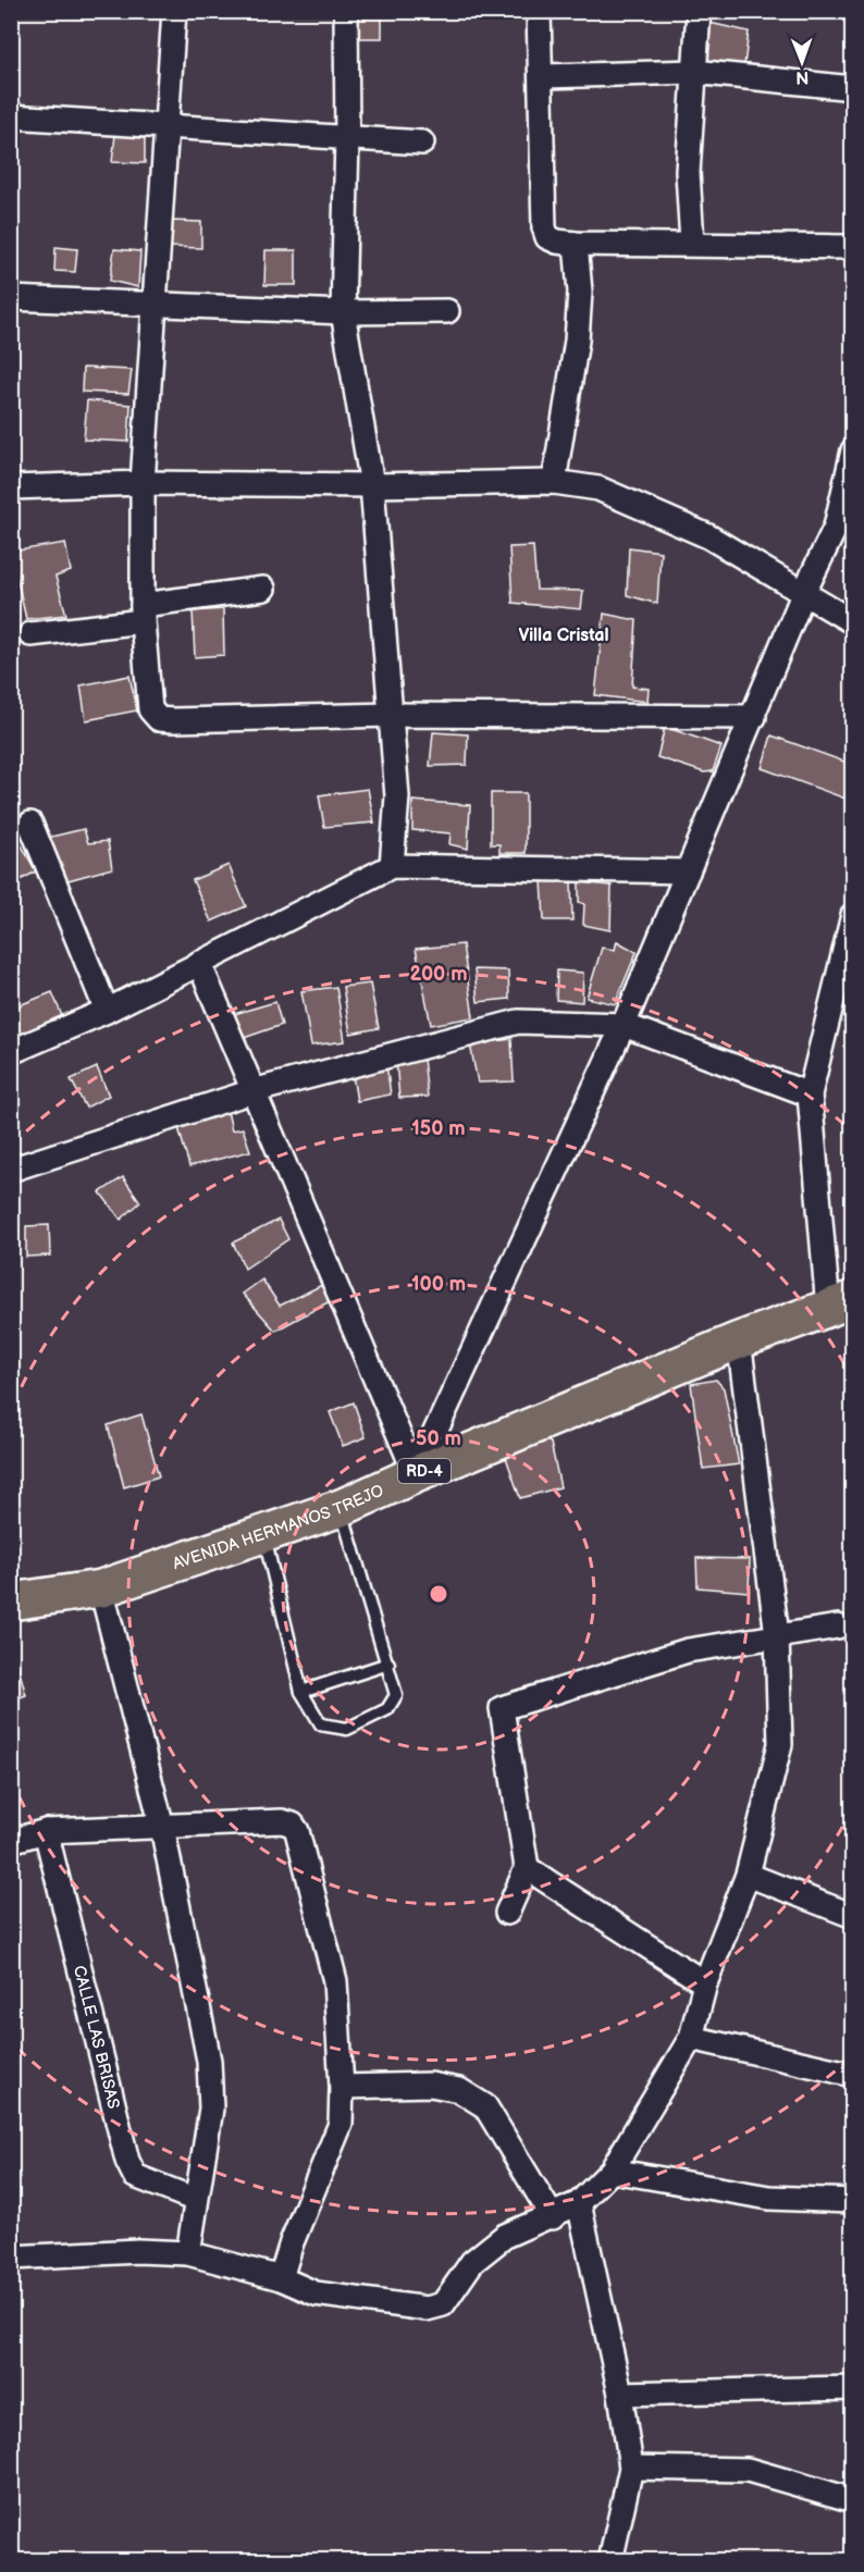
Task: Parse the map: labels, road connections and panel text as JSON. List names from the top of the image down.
{
  "streets": {
    "main road": ["RD-4", "AVENIDA HERMANOS TREJO"],
    "street": ["CALLE LAS BRISAS"]
  },
  "districts": ["Villa Cristal"],
  "north": "bottom",
  "rings": [
    "200 m",
    "150 m",
    "100 m",
    "50 m"
  ]
}
